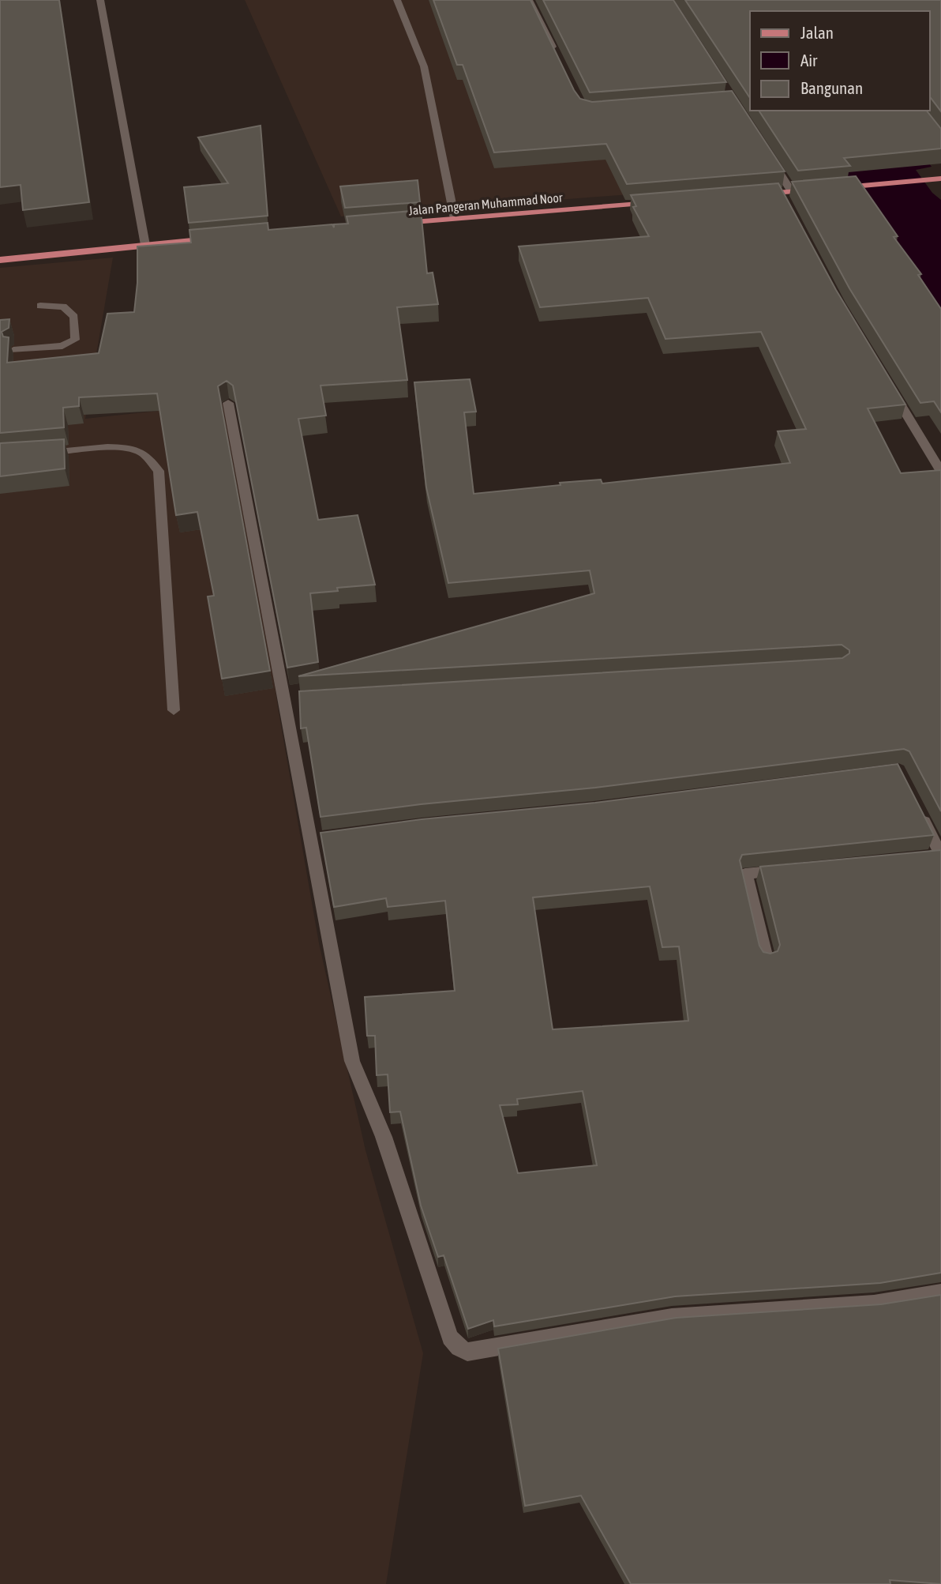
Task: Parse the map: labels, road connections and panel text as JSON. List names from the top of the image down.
{
  "streets": {
    "main road": ["Jalan Pangeran Muhammad Noor"]
  },
  "legend": ["Jalan", "Air", "Bangunan"]
}
